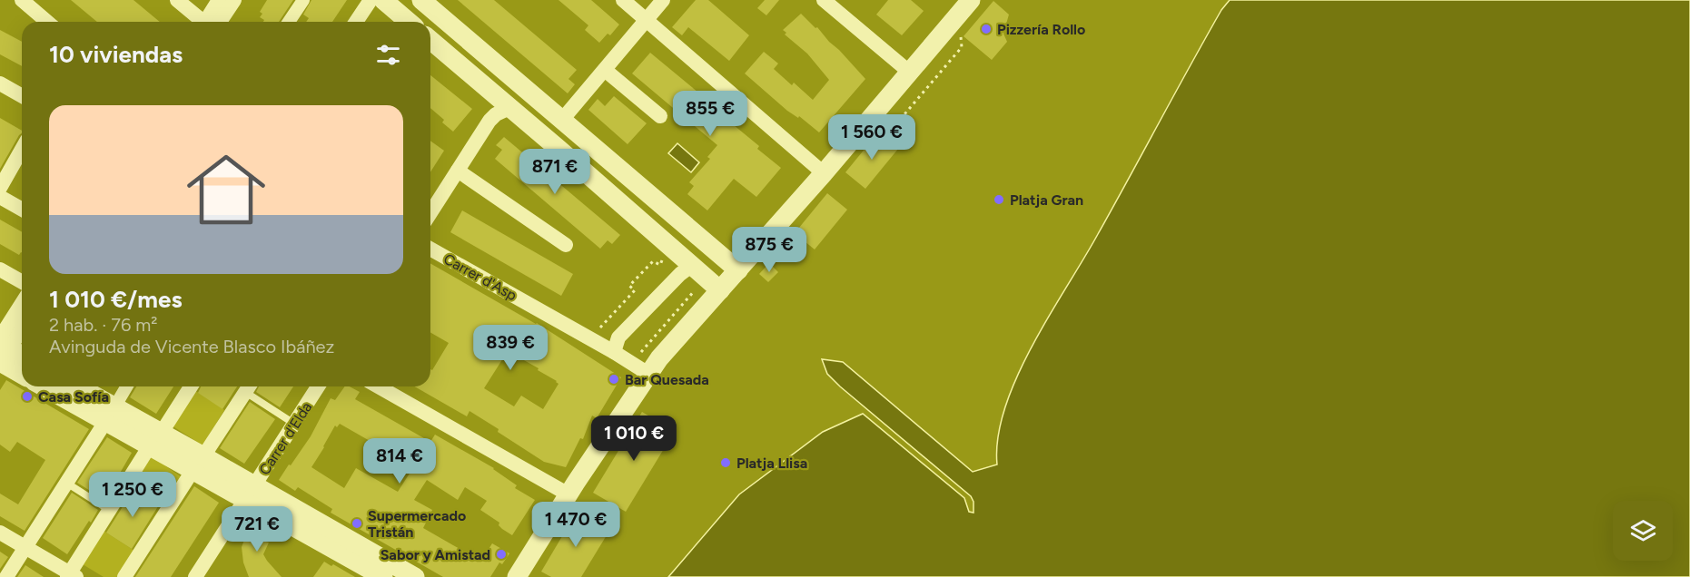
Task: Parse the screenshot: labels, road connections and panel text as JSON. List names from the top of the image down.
{
  "streets": {
    "street": ["Carrer d'Asp", "Carrer d'Elda"]
  },
  "places": [
    "Pizzería Rollo",
    "Platja Gran",
    "Bar Quesada",
    "Casa Sofía",
    "Platja Llisa",
    "Supermercado Tristán",
    "Sabor y Amistad"
  ],
  "page": {
    "heading": "10 viviendas",
    "list": [
      {
        "name": "1 010 €/mes",
        "note": "2 hab. · 76 m² · Avinguda de Vicente Blasco Ibáñez"
      }
    ],
    "price": [
      "855 €",
      "1 560 €",
      "871 €",
      "875 €",
      "839 €",
      "1 010 €",
      "814 €",
      "1 250 €",
      "1 470 €",
      "721 €"
    ]
  }
}
